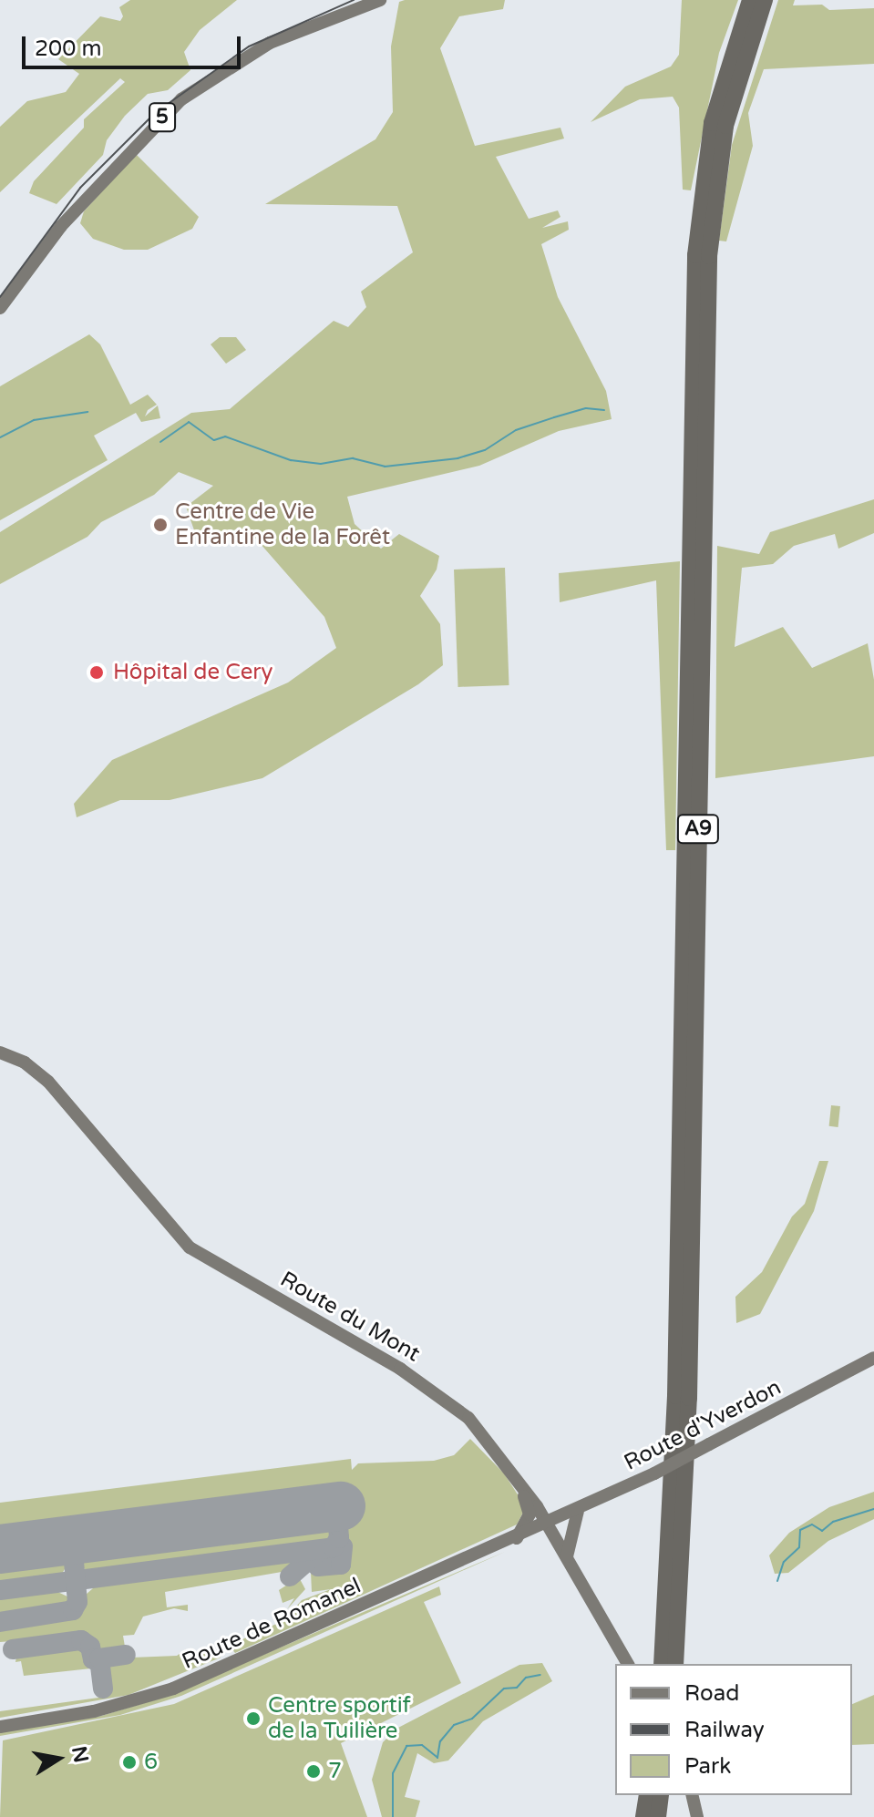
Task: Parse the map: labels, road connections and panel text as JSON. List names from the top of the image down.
{
  "streets": {
    "highway": ["A9"],
    "main road": [
      "5",
      "Route du Mont",
      "Route d'Yverdon",
      "Route de Romanel"
    ]
  },
  "crossings": [
    ["Route du Mont", "Route d'Yverdon"],
    ["Route du Mont", "Route de Romanel"],
    ["Route d'Yverdon", "Route de Romanel"]
  ],
  "places": [
    "Centre de Vie Enfantine de la Forêt",
    "Hôpital de Cery",
    "Centre sportif de la Tuilière",
    "6",
    "7"
  ],
  "legend": ["Road", "Railway", "Park"],
  "scale_bar": "200 m",
  "north": "right"
}
